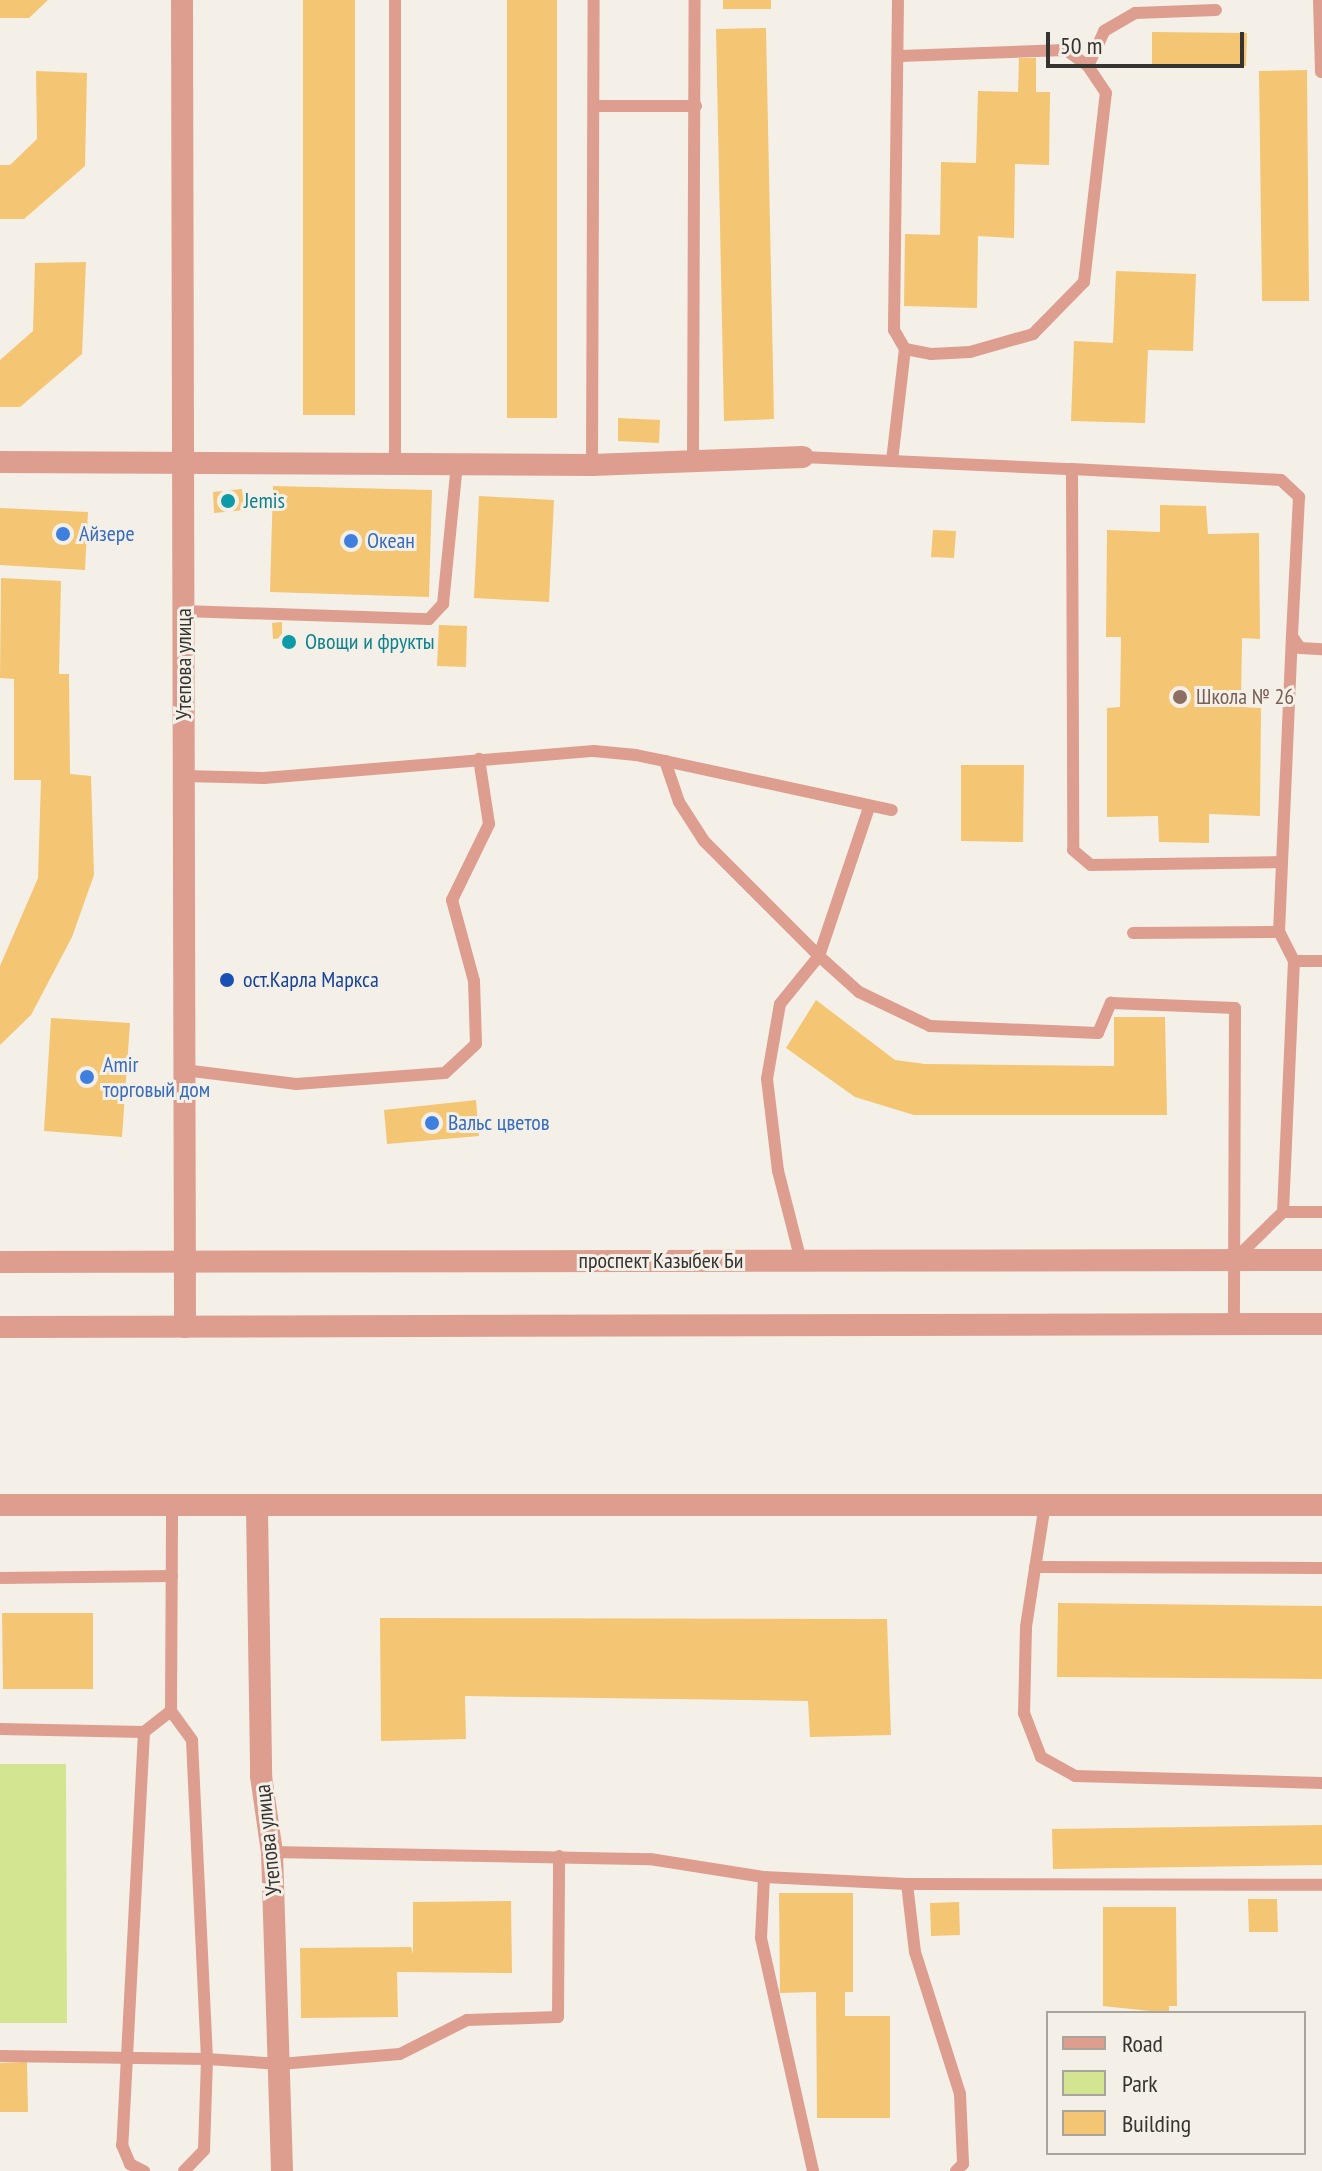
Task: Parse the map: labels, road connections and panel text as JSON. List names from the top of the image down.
{
  "streets": {
    "street": ["Утепова улица", "проспект Казыбек Би"]
  },
  "crossings": [
    ["Утепова улица", "проспект Казыбек Би"]
  ],
  "places": [
    "Jemis",
    "Айзере",
    "Океан",
    "Овощи и фрукты",
    "Школа № 26",
    "ост.Карла Маркса",
    "Amir торговый дом",
    "Вальс цветов"
  ],
  "legend": ["Road", "Park", "Building"],
  "scale_bar": "50 m"
}
